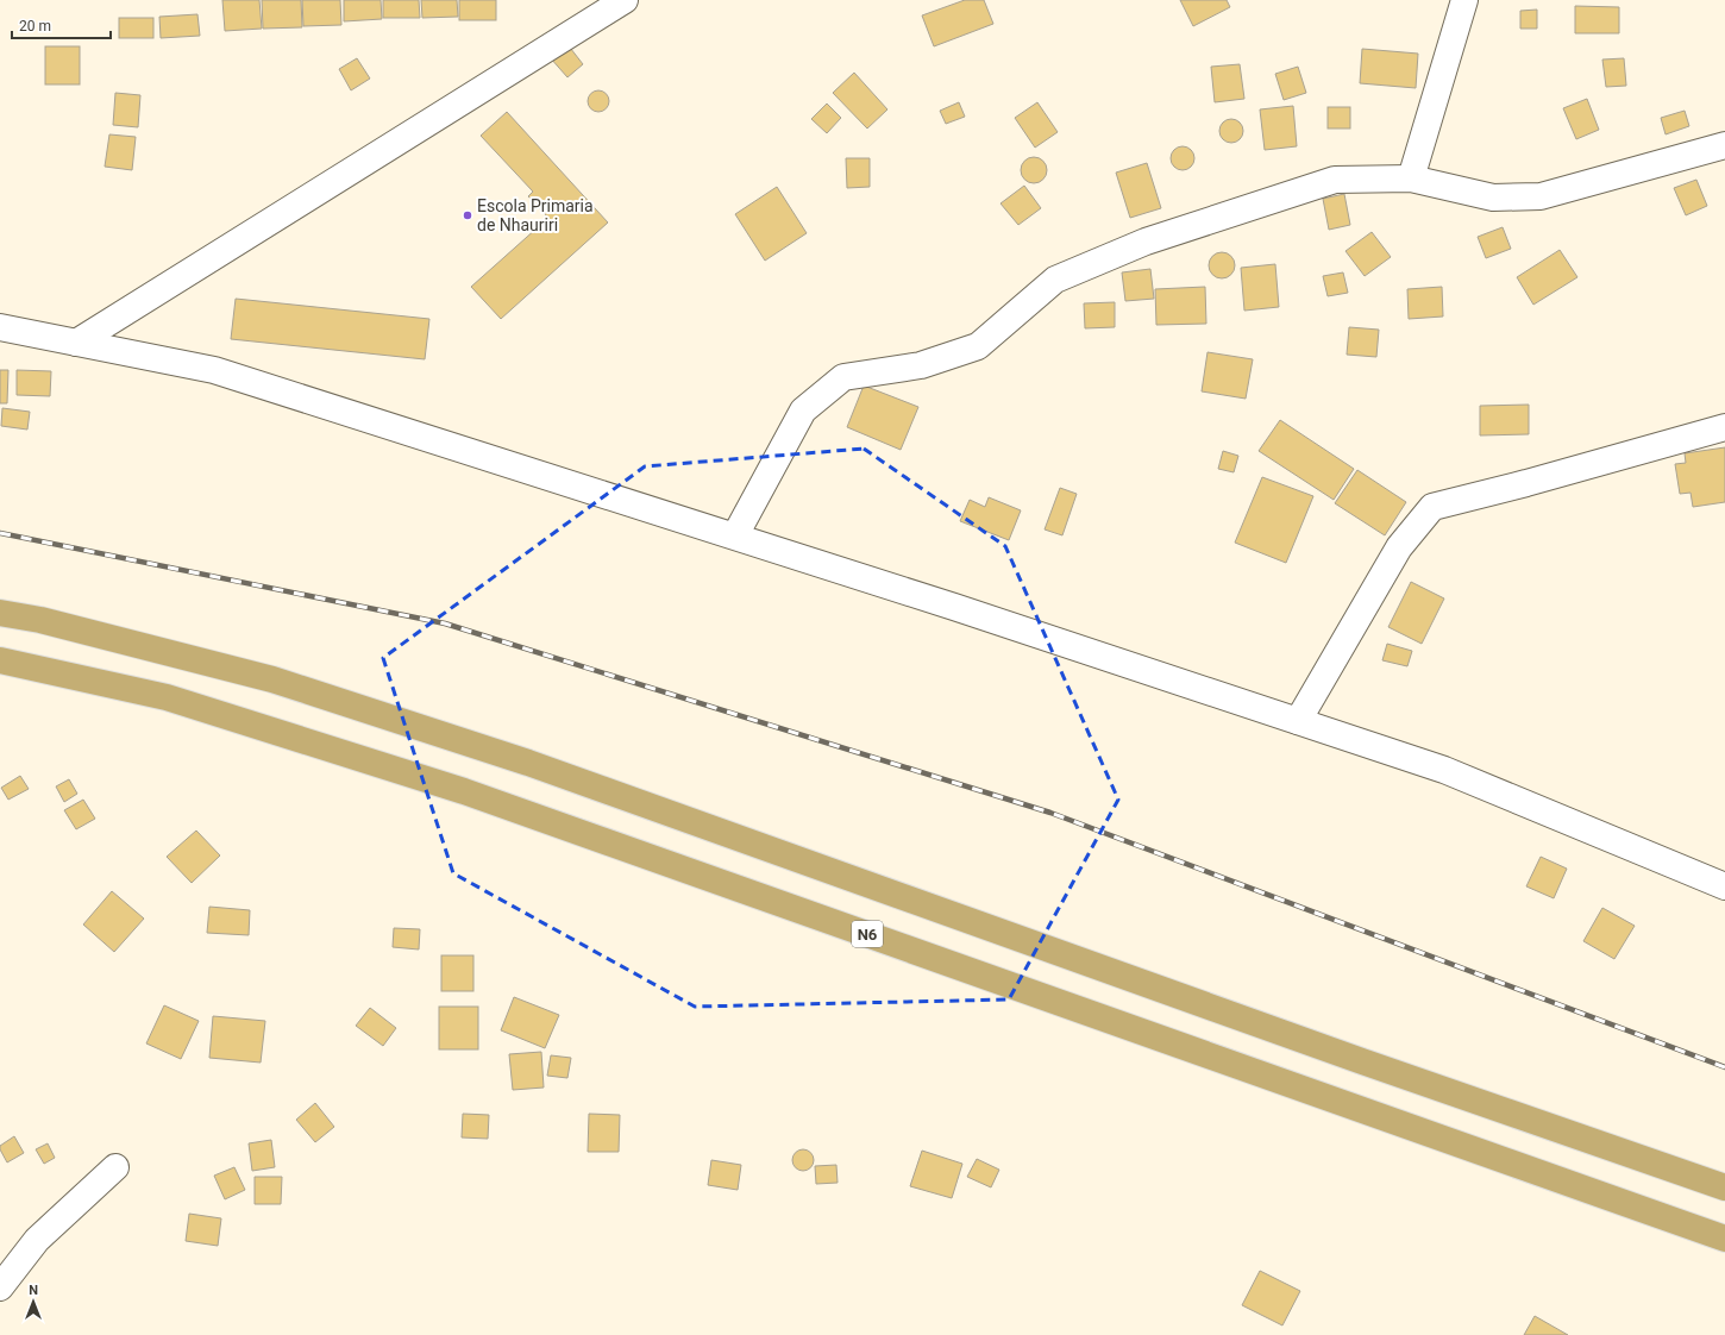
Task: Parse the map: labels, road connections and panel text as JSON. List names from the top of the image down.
{
  "streets": {
    "highway": ["N6"]
  },
  "places": ["Escola Primaria de Nhauriri"],
  "scale_bar": "20 m",
  "north": "top"
}
